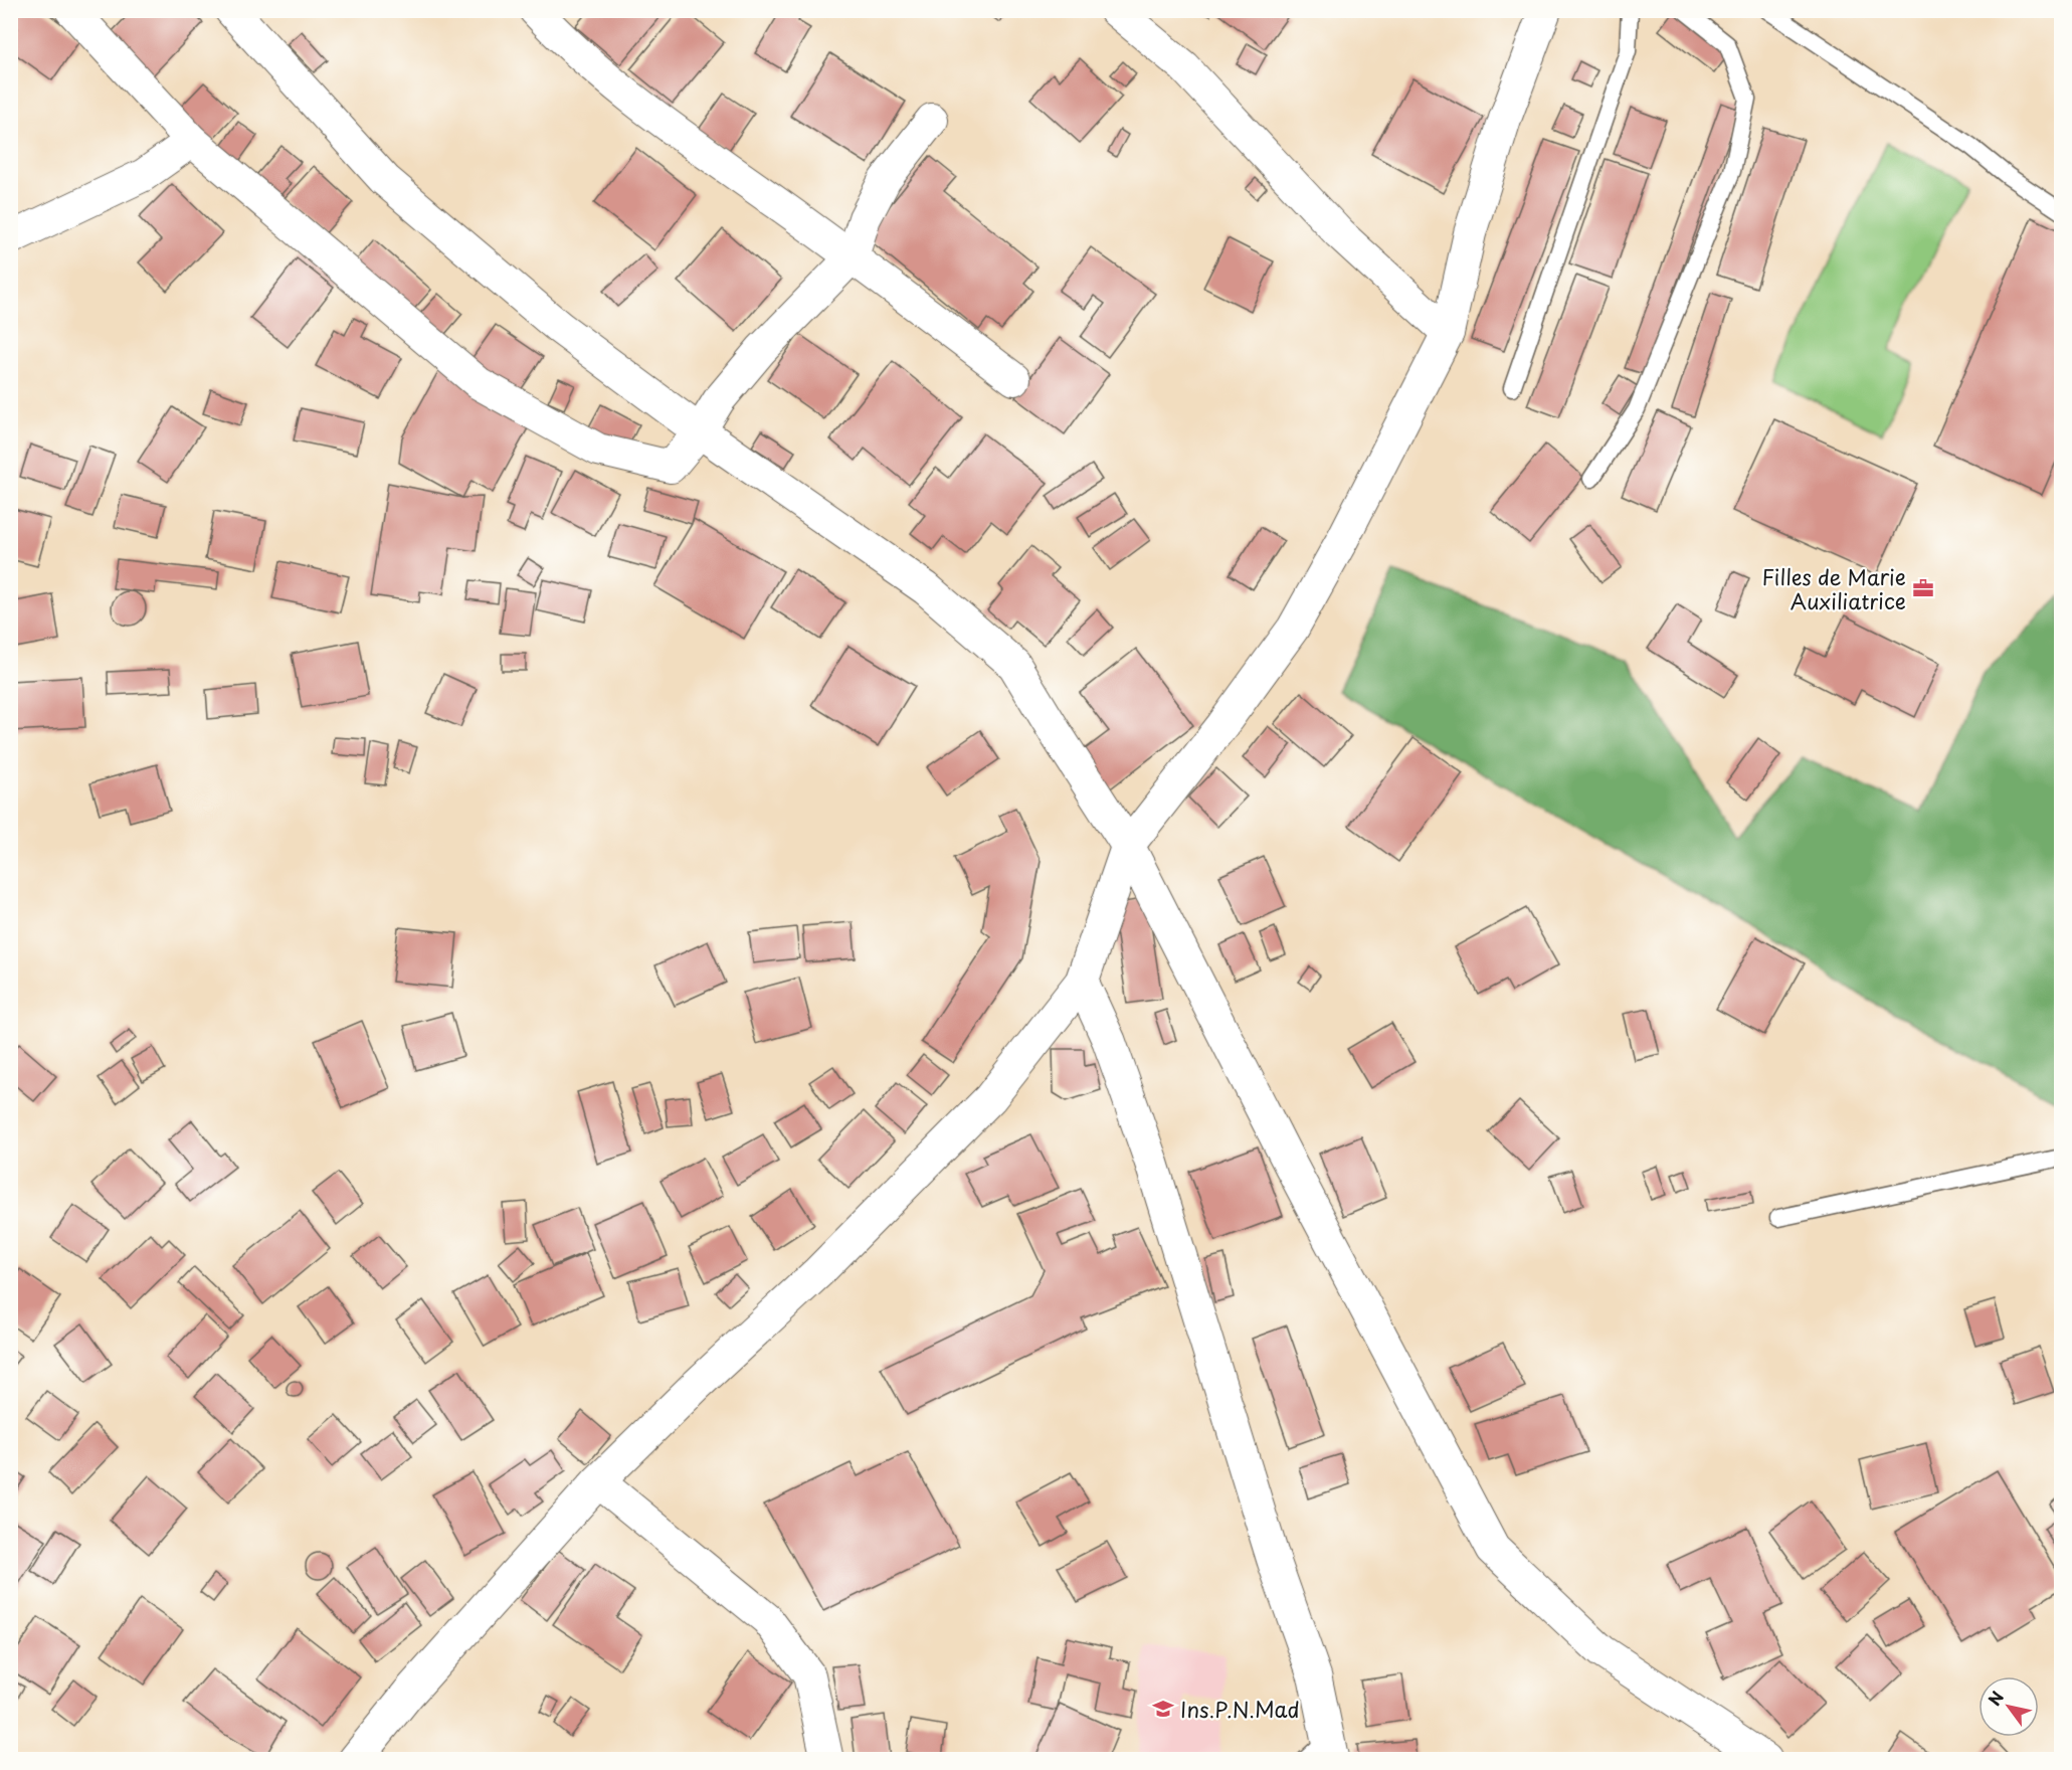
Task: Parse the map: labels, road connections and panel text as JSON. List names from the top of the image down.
{
  "places": {
    "office": ["Filles de Marie Auxiliatrice"],
    "school or university": ["Ins.P.N.Mad"]
  },
  "north": "top left"
}
